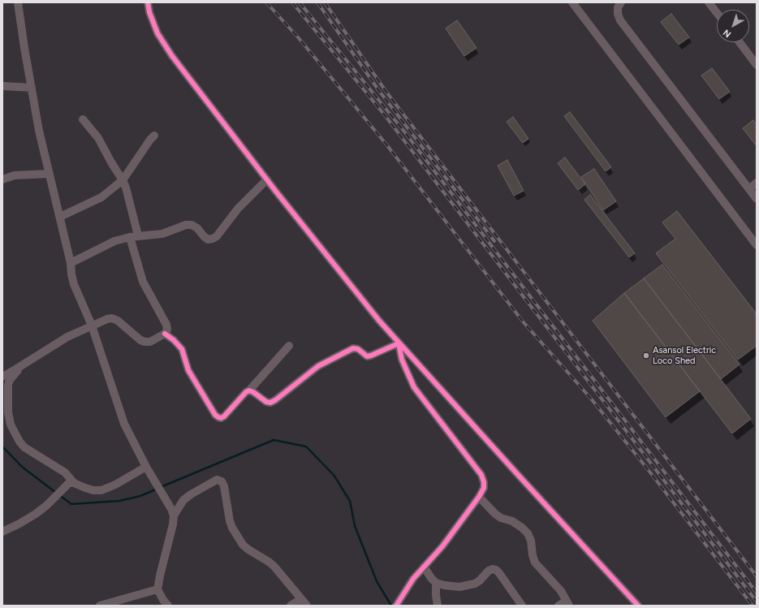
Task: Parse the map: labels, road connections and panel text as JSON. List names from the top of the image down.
{
  "places": ["Asansol Electric Loco Shed"],
  "north": "bottom left"
}
